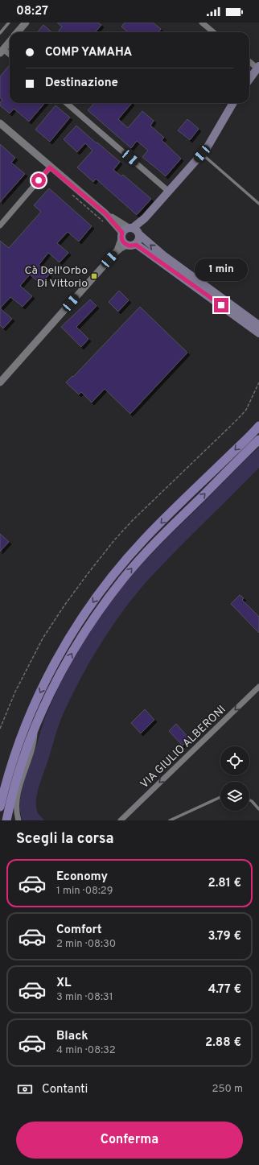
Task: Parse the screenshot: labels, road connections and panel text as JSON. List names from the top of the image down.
{
  "streets": {
    "street": ["VIA GIULIO ALBERONI"]
  },
  "one_way": ["VIA GIULIO ALBERONI"],
  "places": {
    "transit": ["Cà Dell'Orbo Di Vittorio"]
  },
  "page": {
    "status": "08:27",
    "banner": ["COMP YAMAHA", "Destinazione"],
    "bubble": "1 min",
    "heading": "Scegli la corsa",
    "list": [
      {
        "name": "Economy",
        "note": "1 min · 08:29",
        "value": "2.81 €"
      },
      {
        "name": "Comfort",
        "note": "2 min · 08:30",
        "value": "3.79 €"
      },
      {
        "name": "XL",
        "note": "3 min · 08:31",
        "value": "4.77 €"
      },
      {
        "name": "Black",
        "note": "4 min · 08:32",
        "value": "2.88 €"
      }
    ],
    "pay": ["Contanti", "250 m"],
    "buttons": "Conferma"
  }
}
